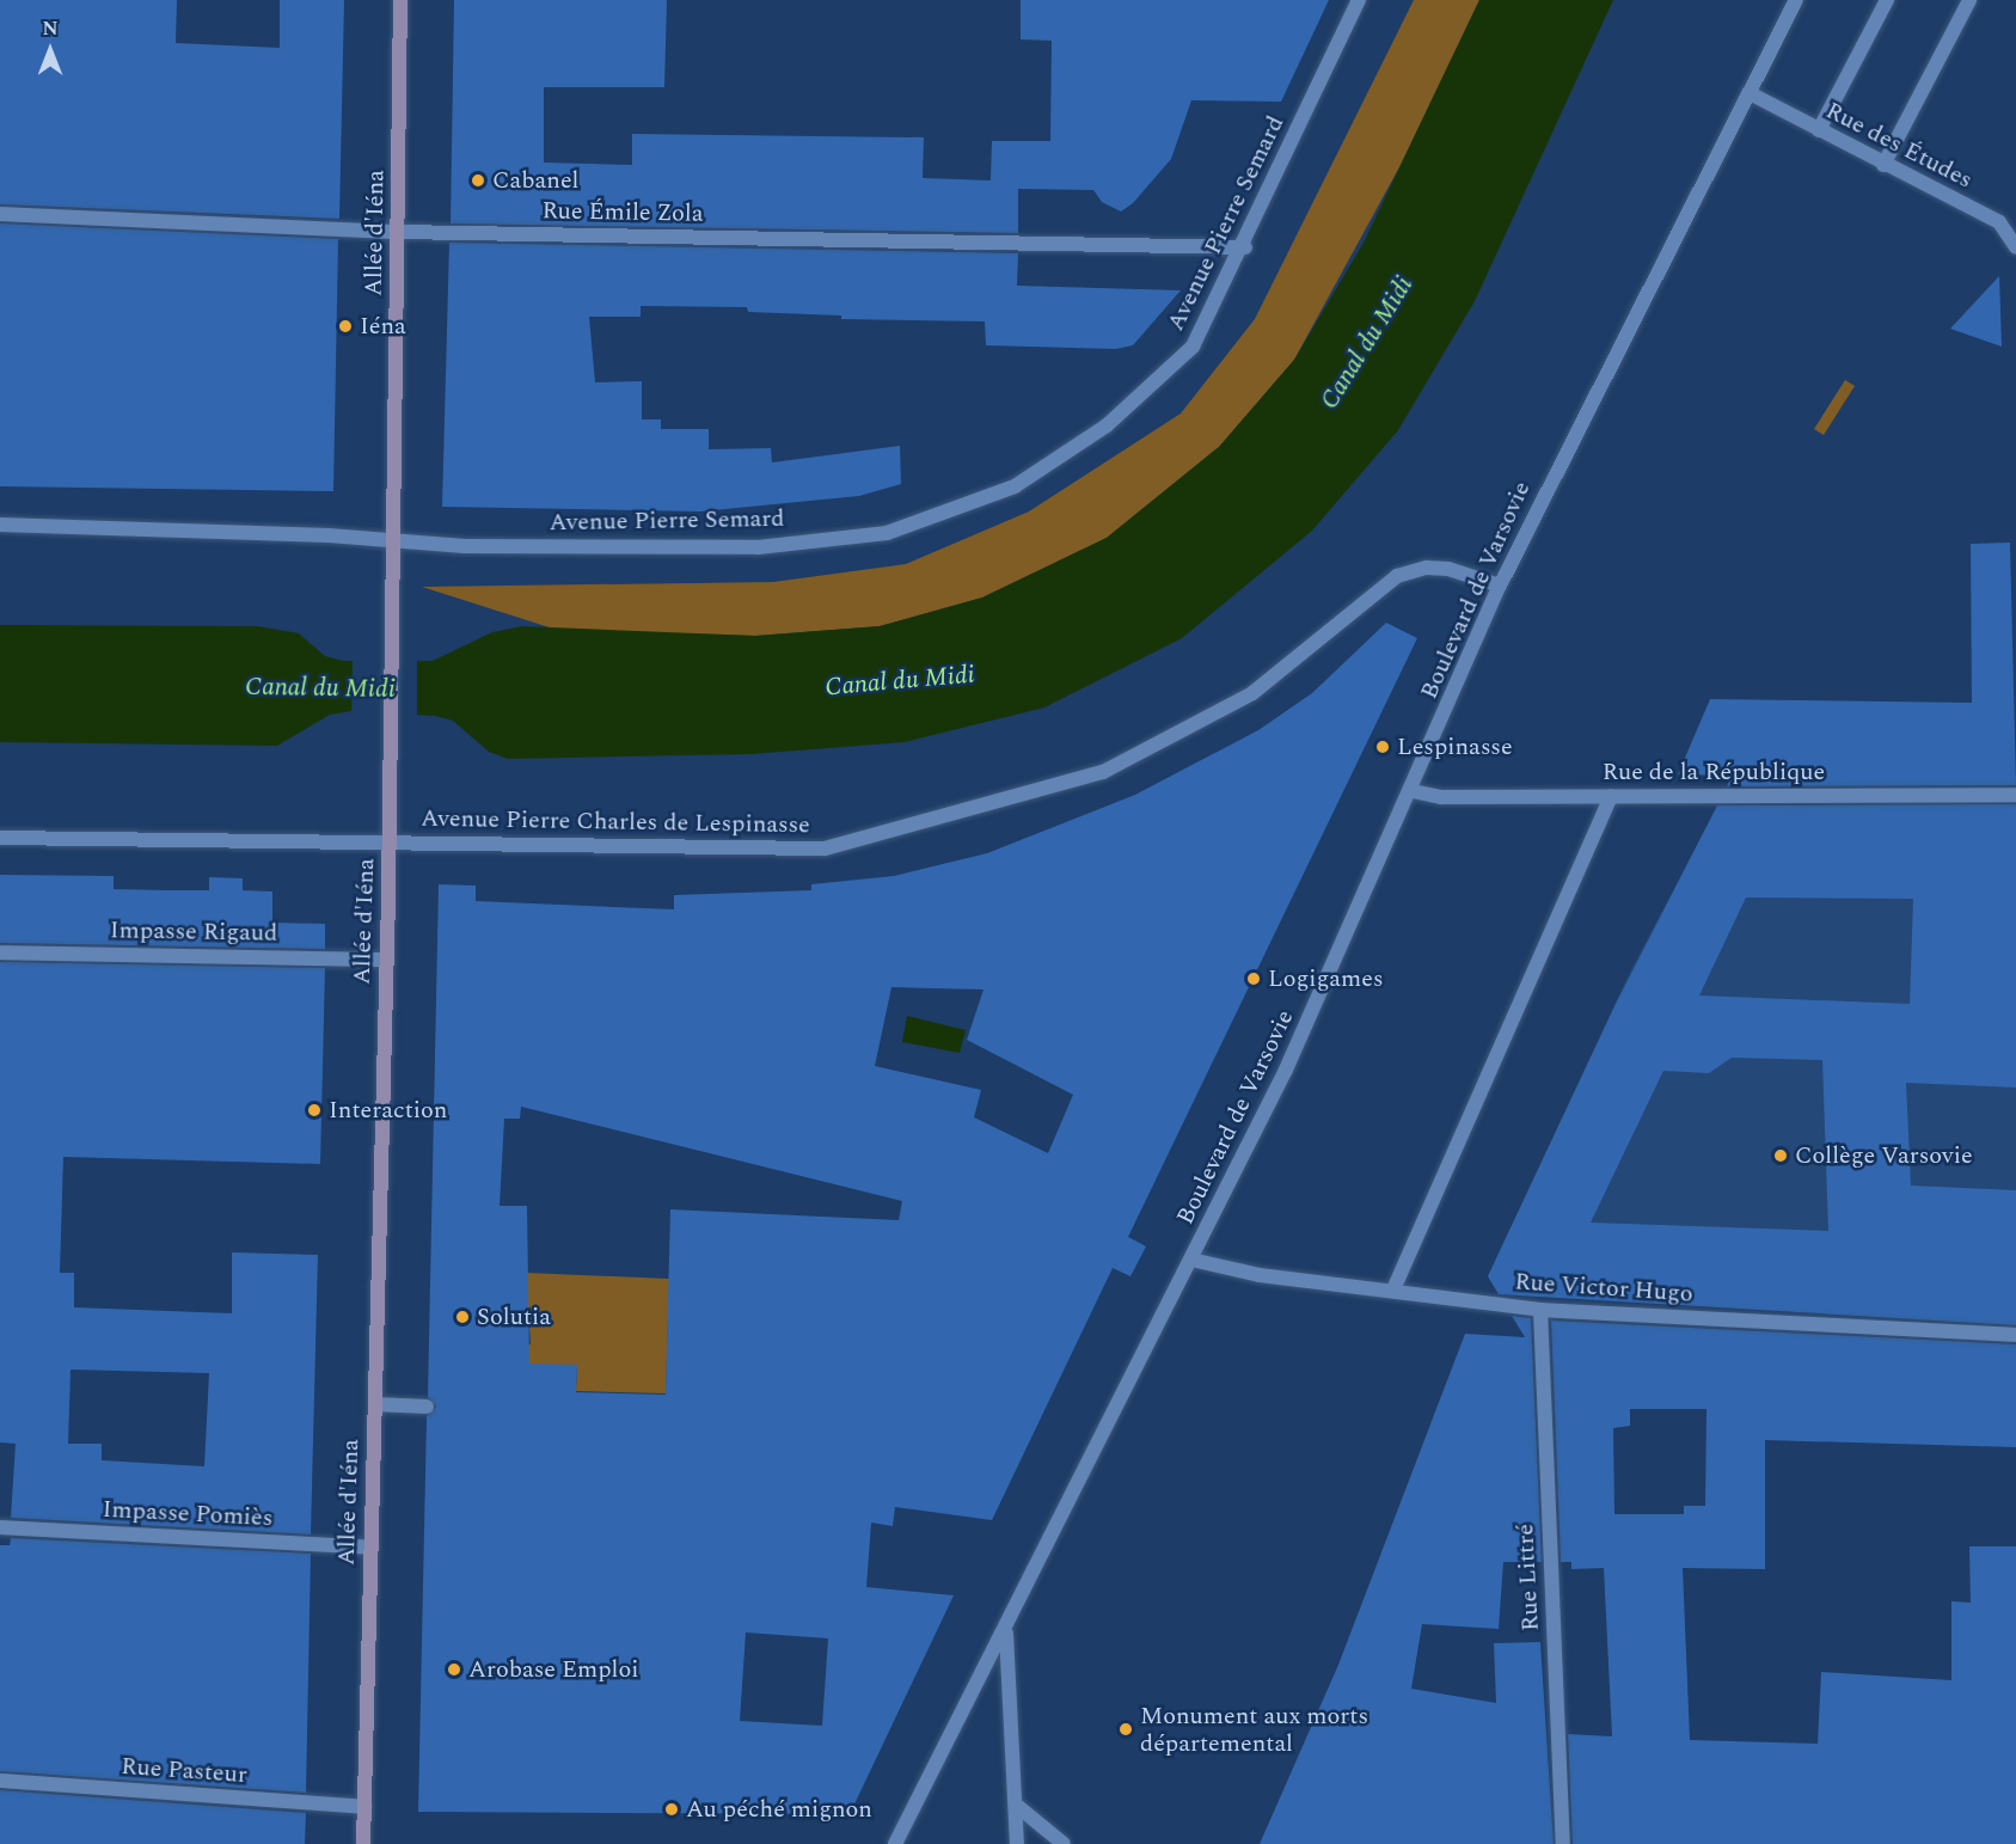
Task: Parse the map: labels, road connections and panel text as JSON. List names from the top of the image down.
{
  "streets": {
    "main road": ["Allée d'Iéna"],
    "street": [
      "Rue des Études",
      "Rue Émile Zola",
      "Avenue Pierre Semard",
      "Boulevard de Varsovie",
      "Rue de la République",
      "Avenue Pierre Charles de Lespinasse",
      "Impasse Rigaud",
      "Rue Victor Hugo",
      "Impasse Pomiès",
      "Rue Littré",
      "Rue Pasteur"
    ]
  },
  "crossings": [
    ["Rue des Études", "Boulevard de Varsovie"],
    ["Rue Émile Zola", "Avenue Pierre Semard"],
    ["Rue Émile Zola", "Allée d'Iéna"],
    ["Avenue Pierre Semard", "Allée d'Iéna"],
    ["Allée d'Iéna", "Avenue Pierre Charles de Lespinasse"],
    ["Allée d'Iéna", "Impasse Rigaud"],
    ["Allée d'Iéna", "Impasse Pomiès"],
    ["Allée d'Iéna", "Rue Pasteur"],
    ["Boulevard de Varsovie", "Rue de la République"],
    ["Boulevard de Varsovie", "Avenue Pierre Charles de Lespinasse"],
    ["Boulevard de Varsovie", "Rue Victor Hugo"],
    ["Rue Victor Hugo", "Rue Littré"]
  ],
  "water": ["Canal du Midi"],
  "places": [
    "Cabanel",
    "Iéna",
    "Lespinasse",
    "Logigames",
    "Interaction",
    "Collège Varsovie",
    "Solutia",
    "Arobase Emploi",
    "Monument aux morts départemental",
    "Au péché mignon"
  ],
  "north": "top"
}
